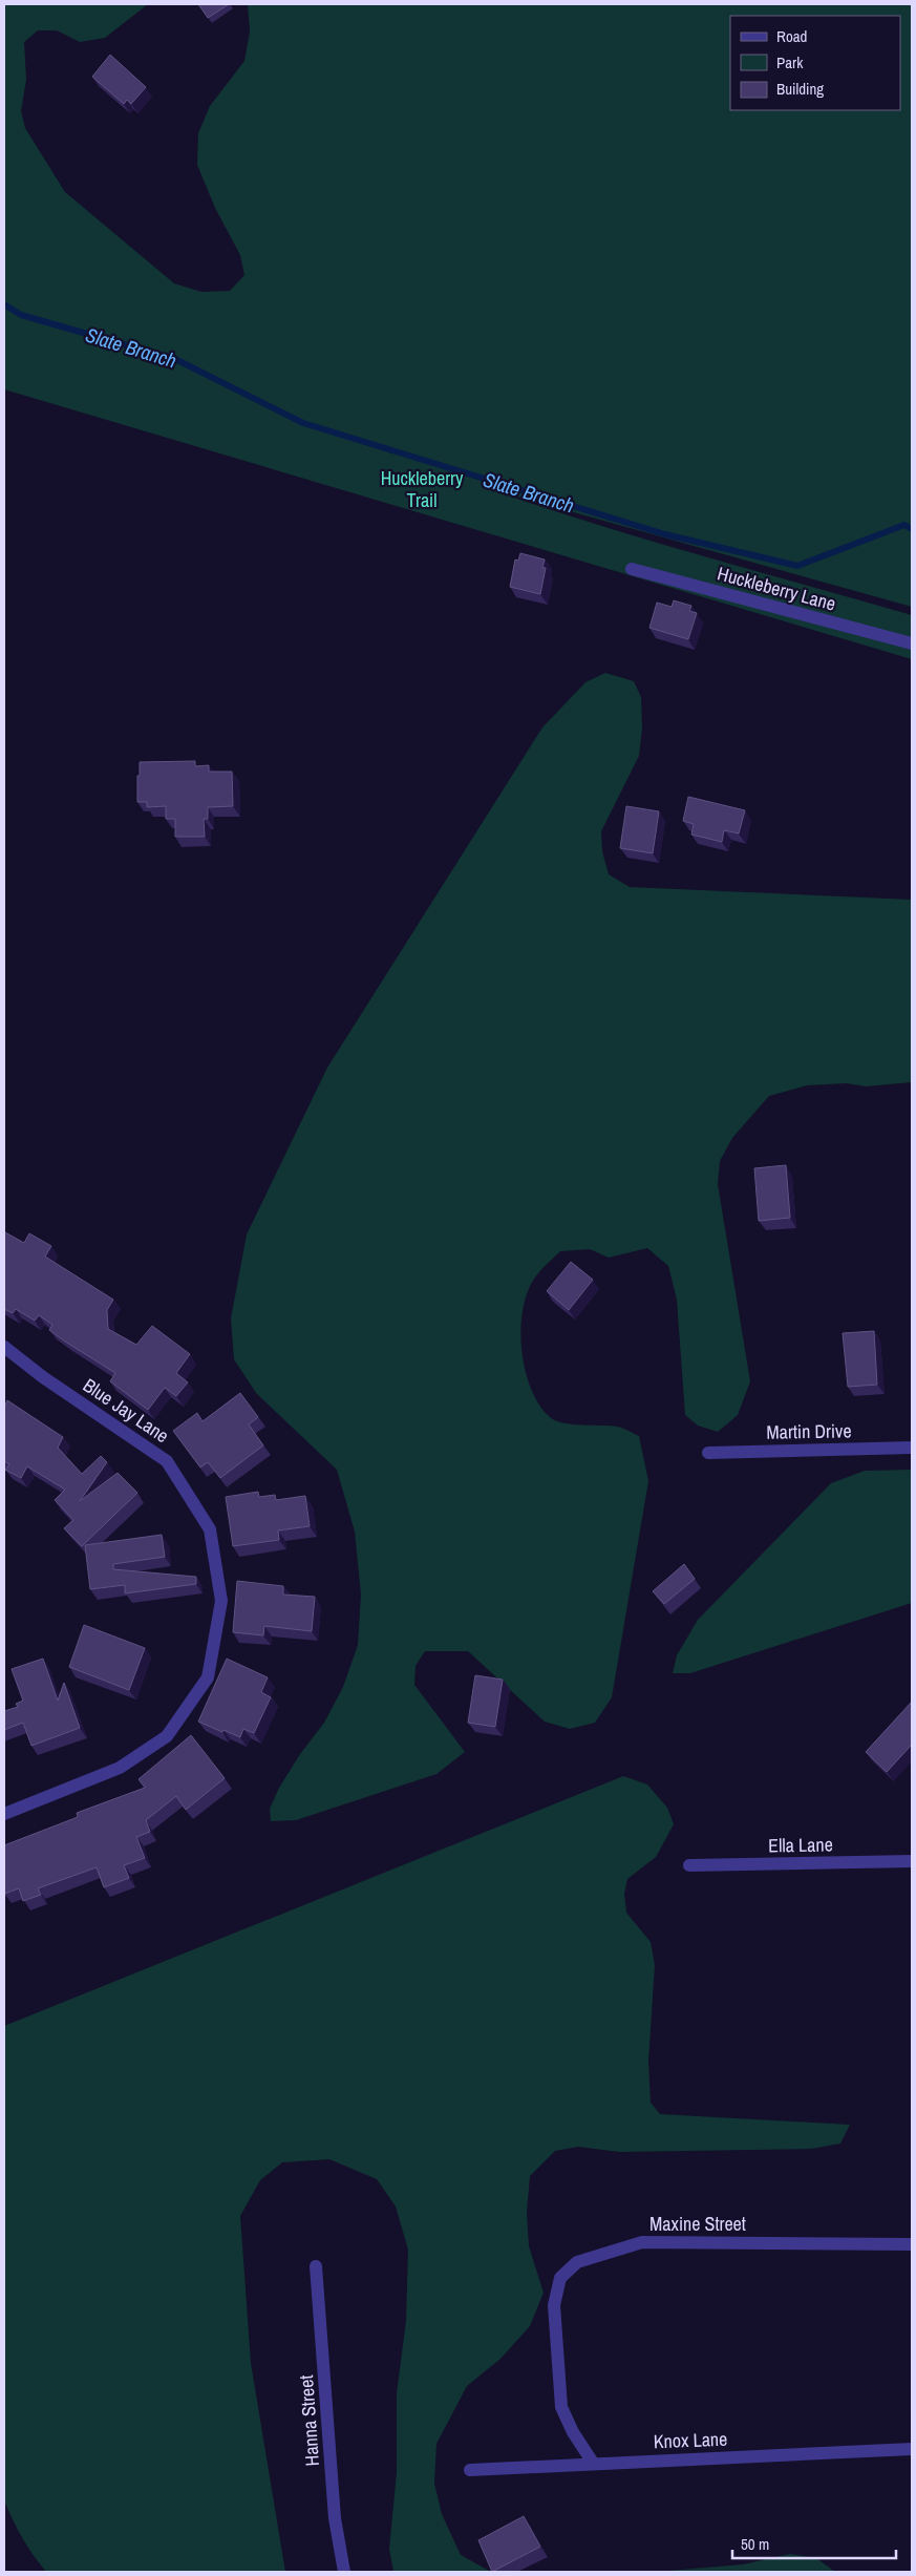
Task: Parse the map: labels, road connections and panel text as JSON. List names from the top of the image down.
{
  "streets": {
    "street": [
      "Huckleberry Lane",
      "Blue Jay Lane",
      "Martin Drive",
      "Ella Lane",
      "Maxine Street",
      "Hanna Street",
      "Knox Lane"
    ]
  },
  "crossings": [
    ["Maxine Street", "Knox Lane"]
  ],
  "water": ["Slate Branch"],
  "parks": ["Huckleberry Trail"],
  "legend": ["Road", "Park", "Building"],
  "scale_bar": "50 m"
}
